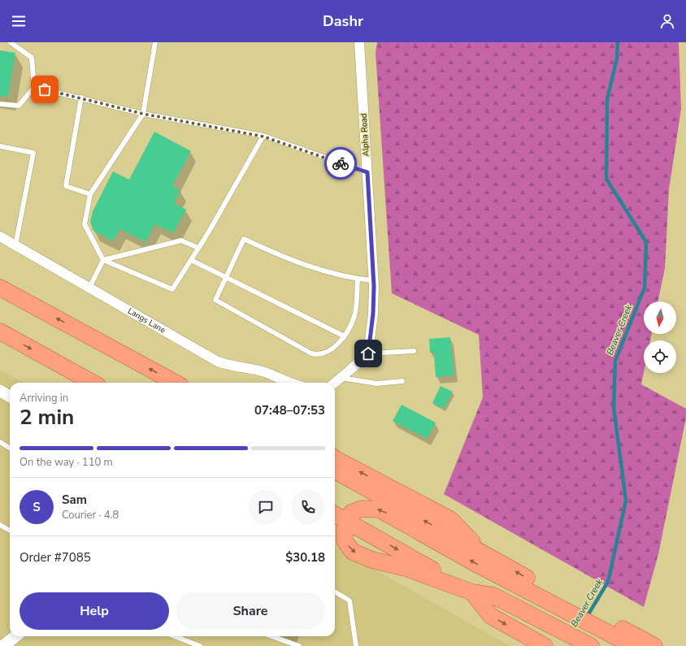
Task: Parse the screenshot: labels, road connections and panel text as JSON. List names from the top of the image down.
{
  "streets": {
    "street": ["Alpha Road", "Langs Lane"]
  },
  "water": ["Beaver Creek"],
  "north": "bottom",
  "page": {
    "header": "Dashr",
    "heading": ["2 min", "Arriving in", "07:48–07:53"],
    "panel": [
      "Sam",
      "Courier · 4.8",
      "Order #7085",
      "$30.18"
    ],
    "bar": "On the way · 110 m",
    "round": "S",
    "buttons": ["Help", "Share"]
  }
}
